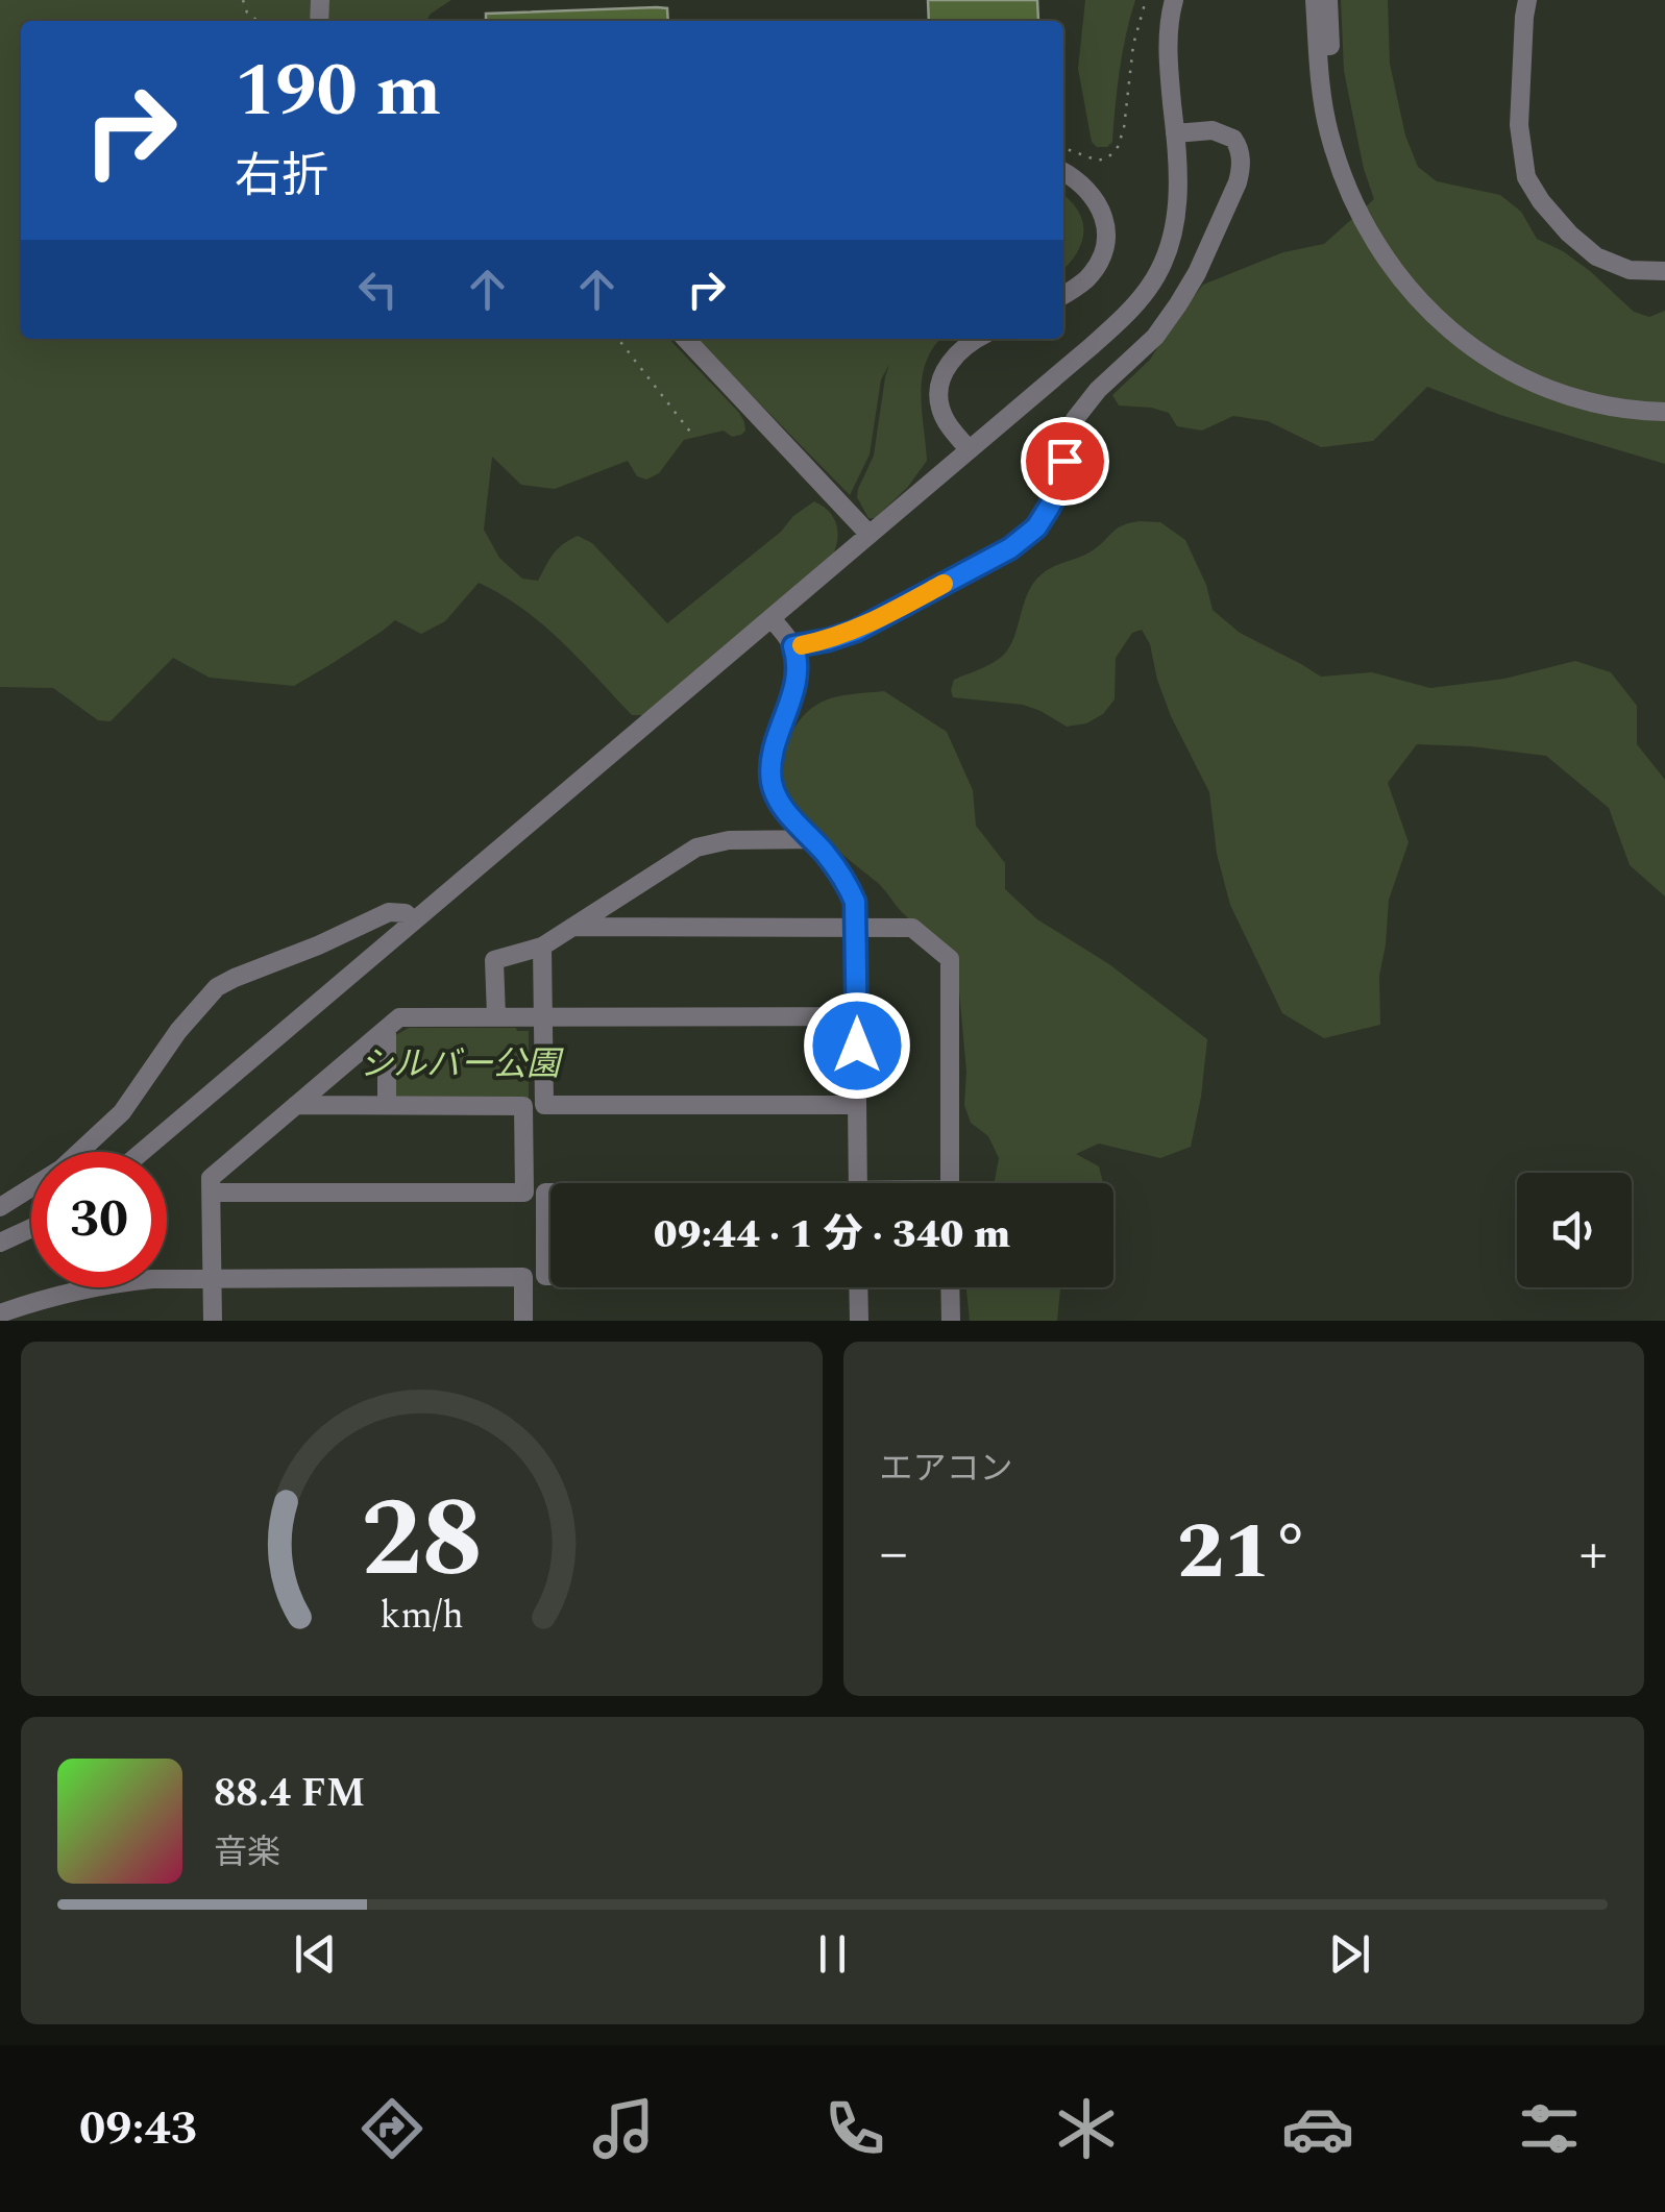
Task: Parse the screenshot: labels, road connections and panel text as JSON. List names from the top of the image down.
{
  "parks": ["シルバー公園"],
  "page": {
    "turn": ["190 m", "右折"],
    "limit": "30",
    "trip": "09:44 · 1 分 · 340 m",
    "tile": "エアコン",
    "heat": ["−", "21°", "+"],
    "song": ["88.4 FM", "音楽"],
    "tabs": "09:43",
    "gauge": ["28", "km/h"]
  }
}
